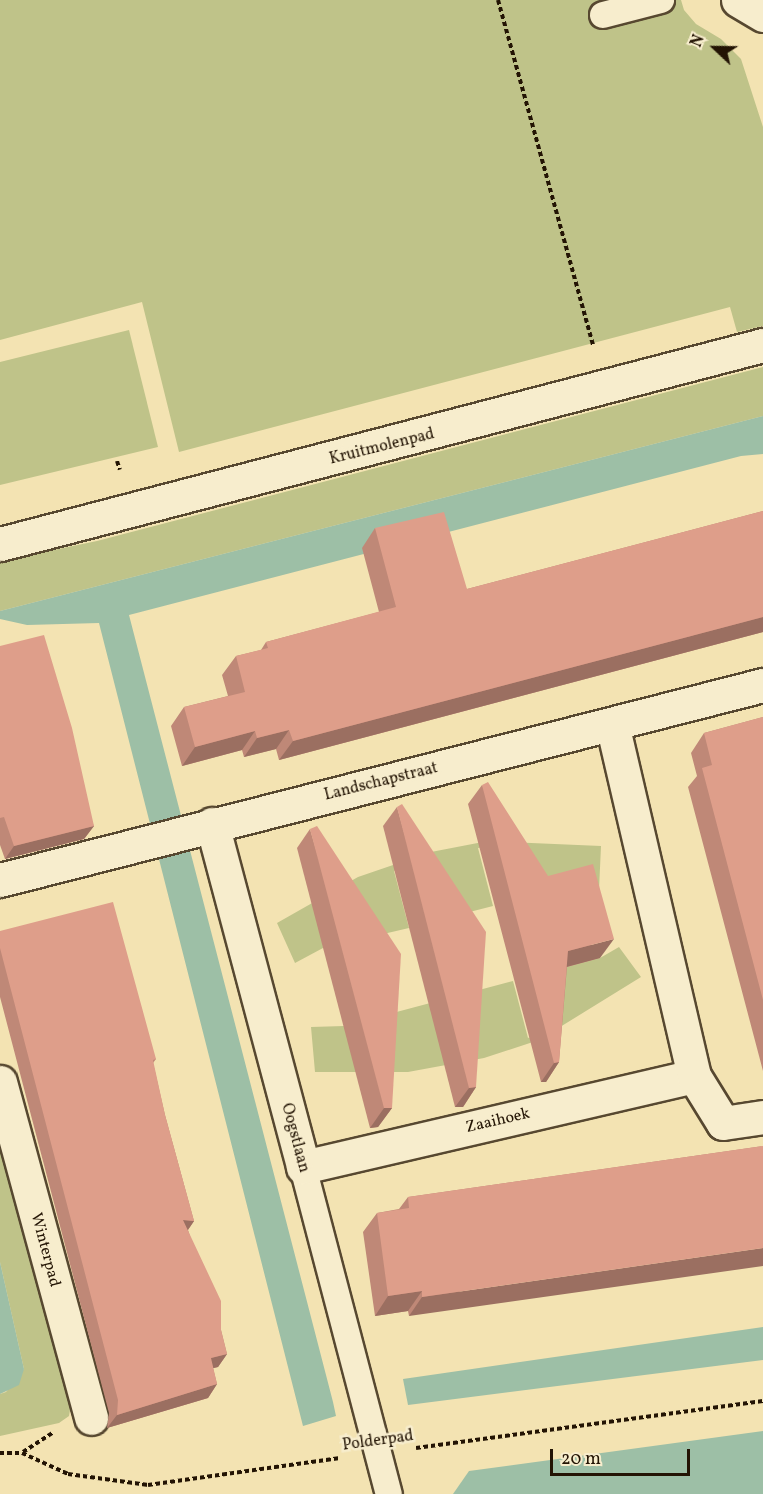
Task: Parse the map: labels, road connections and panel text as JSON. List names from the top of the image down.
{
  "streets": {
    "street": [
      "Kruitmolenpad",
      "Landschapstraat",
      "Zaaihoek",
      "Oogstlaan",
      "Winterpad"
    ],
    "path": ["Polderpad"]
  },
  "crossings": [
    ["Landschapstraat", "Oogstlaan"],
    ["Zaaihoek", "Oogstlaan"],
    ["Oogstlaan", "Polderpad"]
  ],
  "scale_bar": "20 m",
  "north": "left"
}
